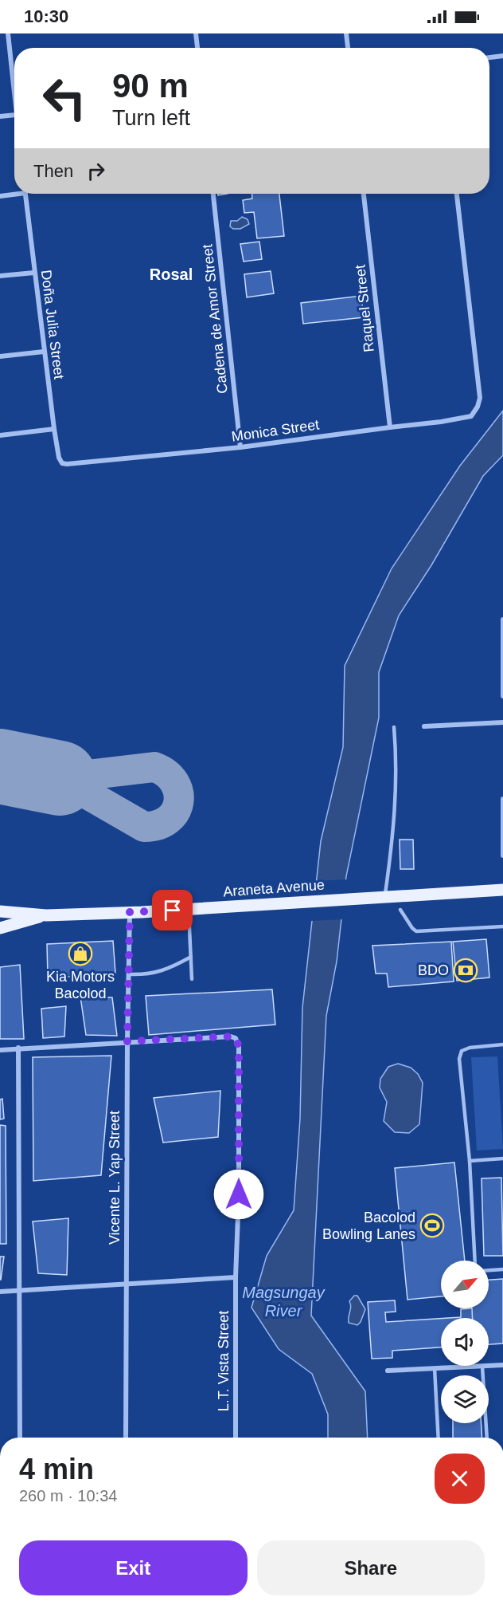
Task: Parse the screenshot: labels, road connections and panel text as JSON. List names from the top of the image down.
{
  "streets": {
    "main road": ["Araneta Avenue"],
    "street": [
      "Raquel Street",
      "Cadena de Amor Street",
      "Doña Julia Street",
      "Monica Street",
      "Vicente L. Yap Street",
      "L.T. Vista Street"
    ]
  },
  "crossings": [
    ["Raquel Street", "Monica Street"],
    ["Cadena de Amor Street", "Monica Street"],
    ["Doña Julia Street", "Monica Street"],
    ["Araneta Avenue", "Vicente L. Yap Street"],
    ["Vicente L. Yap Street", "L.T. Vista Street"]
  ],
  "districts": ["Rosal"],
  "water": ["Magsungay River"],
  "places": {
    "shop": ["Kia Motors Bacolod"],
    "bank": ["BDO"],
    "sports": ["Bacolod Bowling Lanes"]
  },
  "north": "top right",
  "page": {
    "status": "10:30",
    "turn": ["90 m", "Turn left"],
    "then": "Then",
    "heading": ["4 min", "260 m · 10:34"],
    "buttons": ["Exit", "Share"]
  }
}
